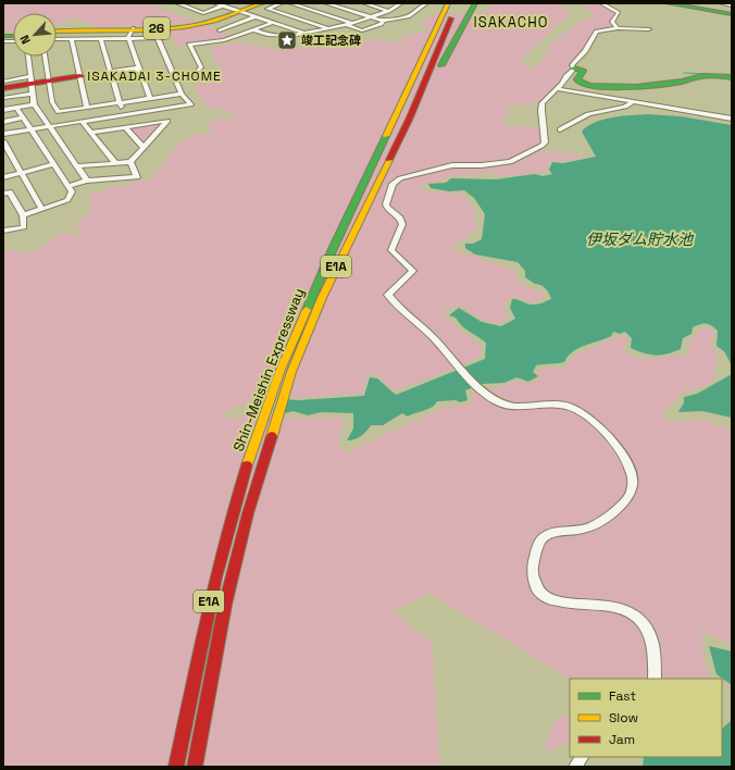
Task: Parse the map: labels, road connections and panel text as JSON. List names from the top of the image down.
{
  "streets": {
    "main road": ["26", "E1A", "Shin-Meishin Expressway"]
  },
  "districts": ["ISAKACHO", "ISAKADAI 3-CHOME"],
  "water": ["伊坂ダム貯水池"],
  "places": {
    "place": ["竣工記念碑"]
  },
  "legend": ["Fast", "Slow", "Jam"],
  "north": "bottom left"
}
